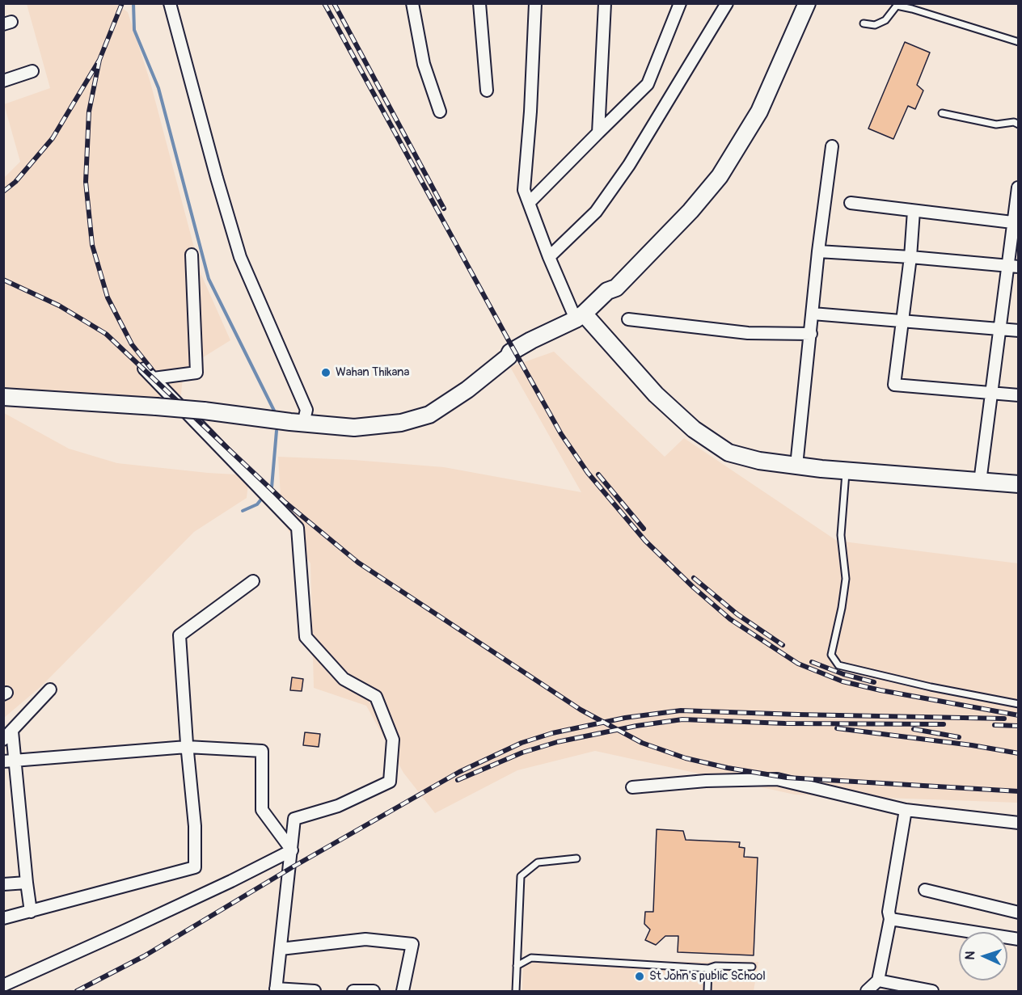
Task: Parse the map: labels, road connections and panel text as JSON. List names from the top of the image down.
{
  "places": ["Wahan Thikana", "St John's public School"],
  "north": "left"
}
